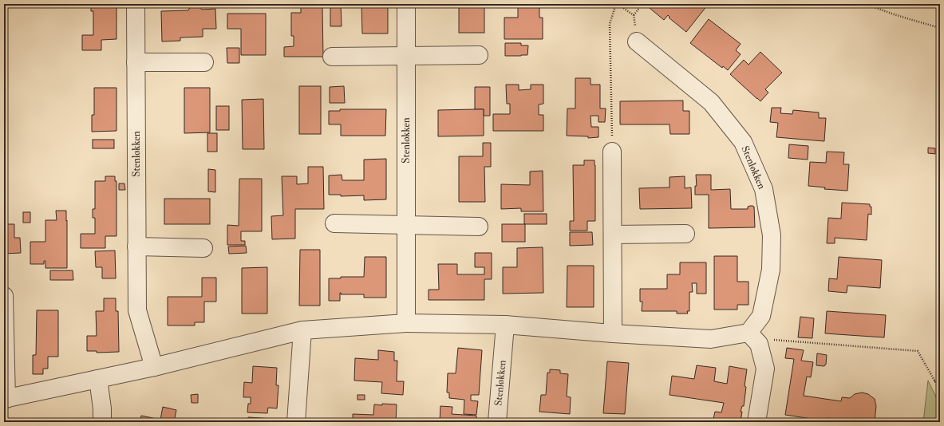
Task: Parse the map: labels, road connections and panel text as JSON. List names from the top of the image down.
{
  "streets": {
    "street": ["Stenløkken"]
  }
}
